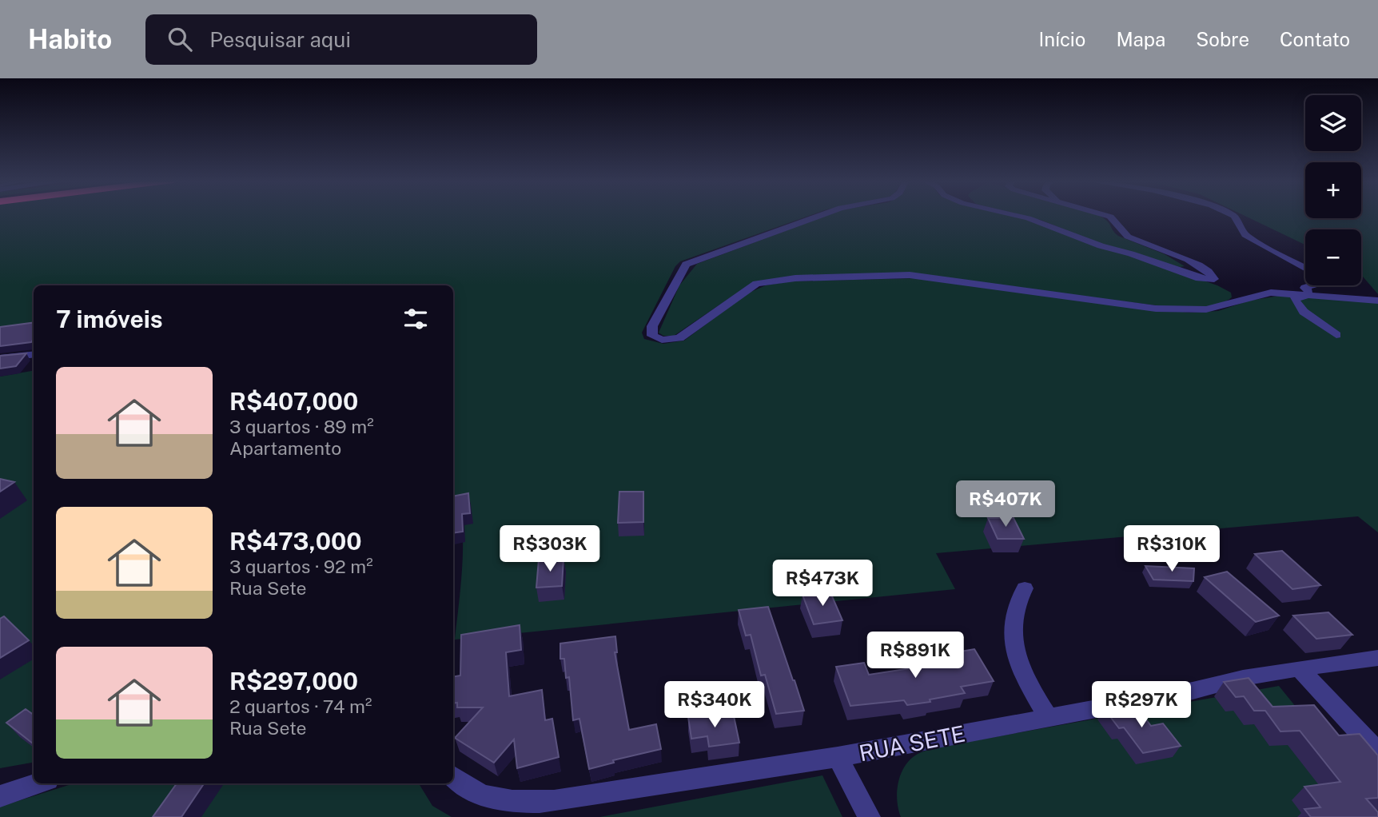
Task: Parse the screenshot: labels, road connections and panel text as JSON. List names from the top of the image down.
{
  "streets": {
    "street": ["RUA SETE"]
  },
  "page": {
    "header": "Habito",
    "search": "Pesquisar aqui",
    "nav": [
      "Início",
      "Mapa",
      "Sobre",
      "Contato"
    ],
    "map_buttons": ["+", "−"],
    "heading": "7 imóveis",
    "list": [
      {
        "name": "R$407,000",
        "note": "3 quartos · 89 m² · Apartamento"
      },
      {
        "name": "R$473,000",
        "note": "3 quartos · 92 m² · Rua Sete"
      },
      {
        "name": "R$297,000",
        "note": "2 quartos · 74 m² · Rua Sete"
      }
    ],
    "price": [
      "R$407K",
      "R$303K",
      "R$310K",
      "R$473K",
      "R$891K",
      "R$340K",
      "R$297K"
    ]
  }
}
